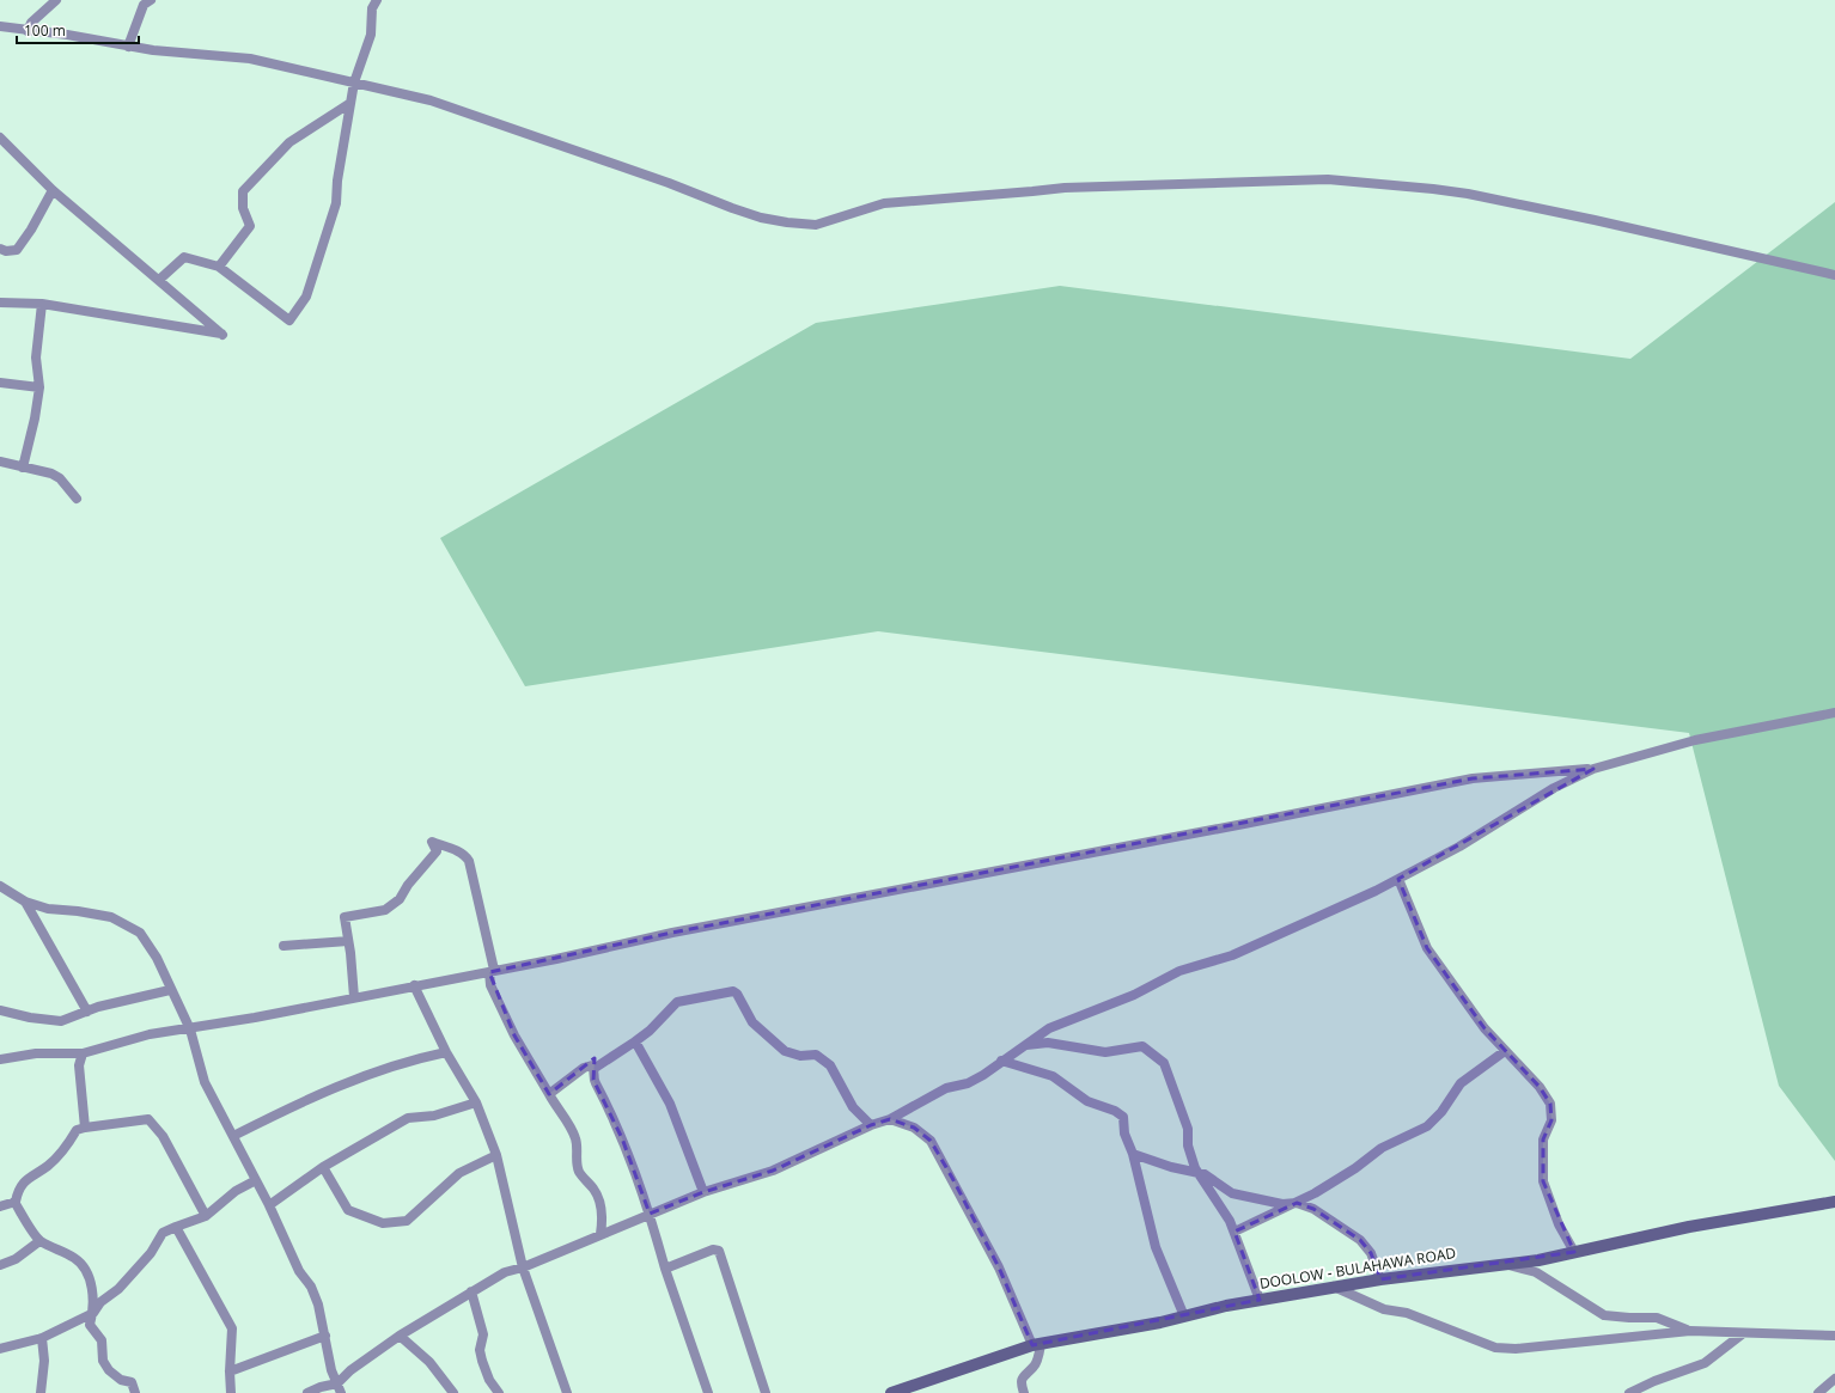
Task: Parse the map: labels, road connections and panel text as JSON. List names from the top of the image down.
{
  "streets": {
    "main road": ["DOOLOW - BULAHAWA ROAD"]
  },
  "scale_bar": "100 m"
}
